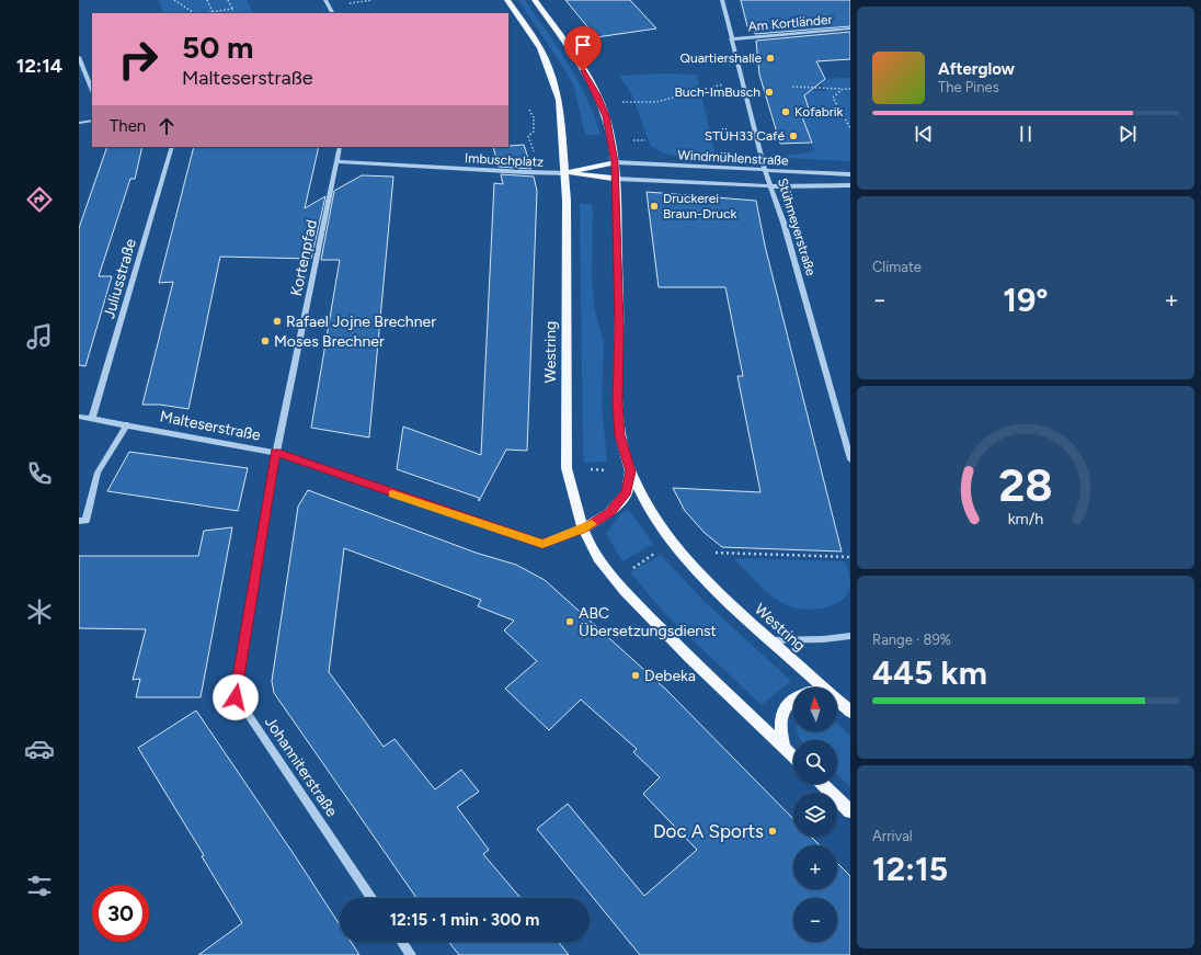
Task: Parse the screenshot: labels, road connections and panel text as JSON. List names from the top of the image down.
{
  "streets": {
    "main road": ["Westring"],
    "street": [
      "Am Kortländer",
      "Windmühlenstraße",
      "Imbuschplatz",
      "Stühmeyerstraße",
      "Kortenpfad",
      "Juliusstraße",
      "Malteserstraße",
      "Johanniterstraße"
    ]
  },
  "crossings": [
    ["Am Kortländer", "Stühmeyerstraße"],
    ["Windmühlenstraße", "Stühmeyerstraße"],
    ["Windmühlenstraße", "Westring"],
    ["Imbuschplatz", "Kortenpfad"],
    ["Imbuschplatz", "Westring"],
    ["Kortenpfad", "Malteserstraße"],
    ["Kortenpfad", "Johanniterstraße"],
    ["Juliusstraße", "Malteserstraße"],
    ["Westring", "Malteserstraße"],
    ["Malteserstraße", "Johanniterstraße"]
  ],
  "places": [
    "Quartiershalle",
    "Buch-ImBusch",
    "Kofabrik",
    "STÜH33 Café",
    "Druckerei Braun-Druck",
    "Rafael Jojne Brechner",
    "Moses Brechner",
    "ABC Übersetzungsdienst",
    "Debeka",
    "Doc A Sports"
  ],
  "north": "top",
  "page": {
    "tabs": "12:14",
    "turn": ["50 m", "Malteserstraße"],
    "song": ["Afterglow", "The Pines"],
    "then": "Then",
    "tile": [
      "Climate",
      ["Range · 89%", "445 km"],
      ["Arrival", "12:15"]
    ],
    "heat": ["−", "19°", "+"],
    "map_buttons": ["+", "−"],
    "limit": "30",
    "trip": "12:15 · 1 min · 300 m",
    "gauge": ["28", "km/h"]
  }
}
